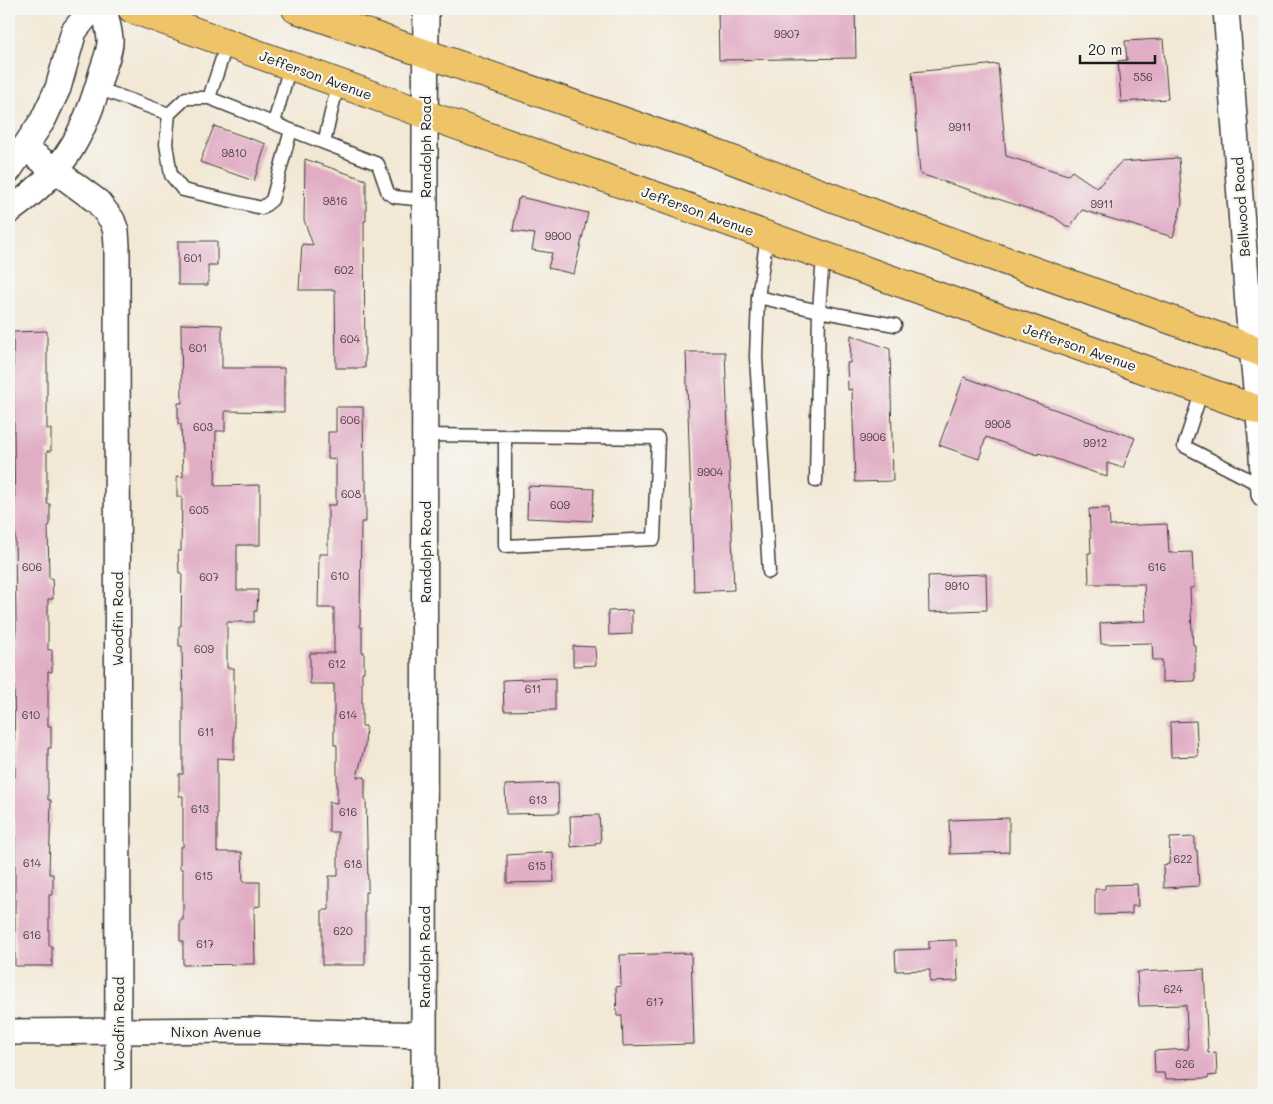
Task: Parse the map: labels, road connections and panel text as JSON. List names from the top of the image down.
{
  "streets": {
    "main road": ["Jefferson Avenue"],
    "street": [
      "Randolph Road",
      "Bellwood Road",
      "Woodfin Road",
      "Nixon Avenue"
    ]
  },
  "crossings": [
    ["Jefferson Avenue", "Randolph Road"],
    ["Jefferson Avenue", "Bellwood Road"],
    ["Randolph Road", "Nixon Avenue"],
    ["Woodfin Road", "Nixon Avenue"]
  ],
  "house_numbers": [
    "9907",
    "556",
    "9911",
    "9810",
    "9816",
    "9911",
    "9900",
    "601",
    "602",
    "604",
    "601",
    "606",
    "9908",
    "603",
    "9906",
    "9912",
    "9904",
    "608",
    "609",
    "605",
    "606",
    "616",
    "610",
    "607",
    "9910",
    "609",
    "612",
    "611",
    "610",
    "614",
    "611",
    "613",
    "613",
    "616",
    "622",
    "614",
    "618",
    "615",
    "615",
    "620",
    "616",
    "617",
    "624",
    "617",
    "626"
  ],
  "scale_bar": "20 m"
}
